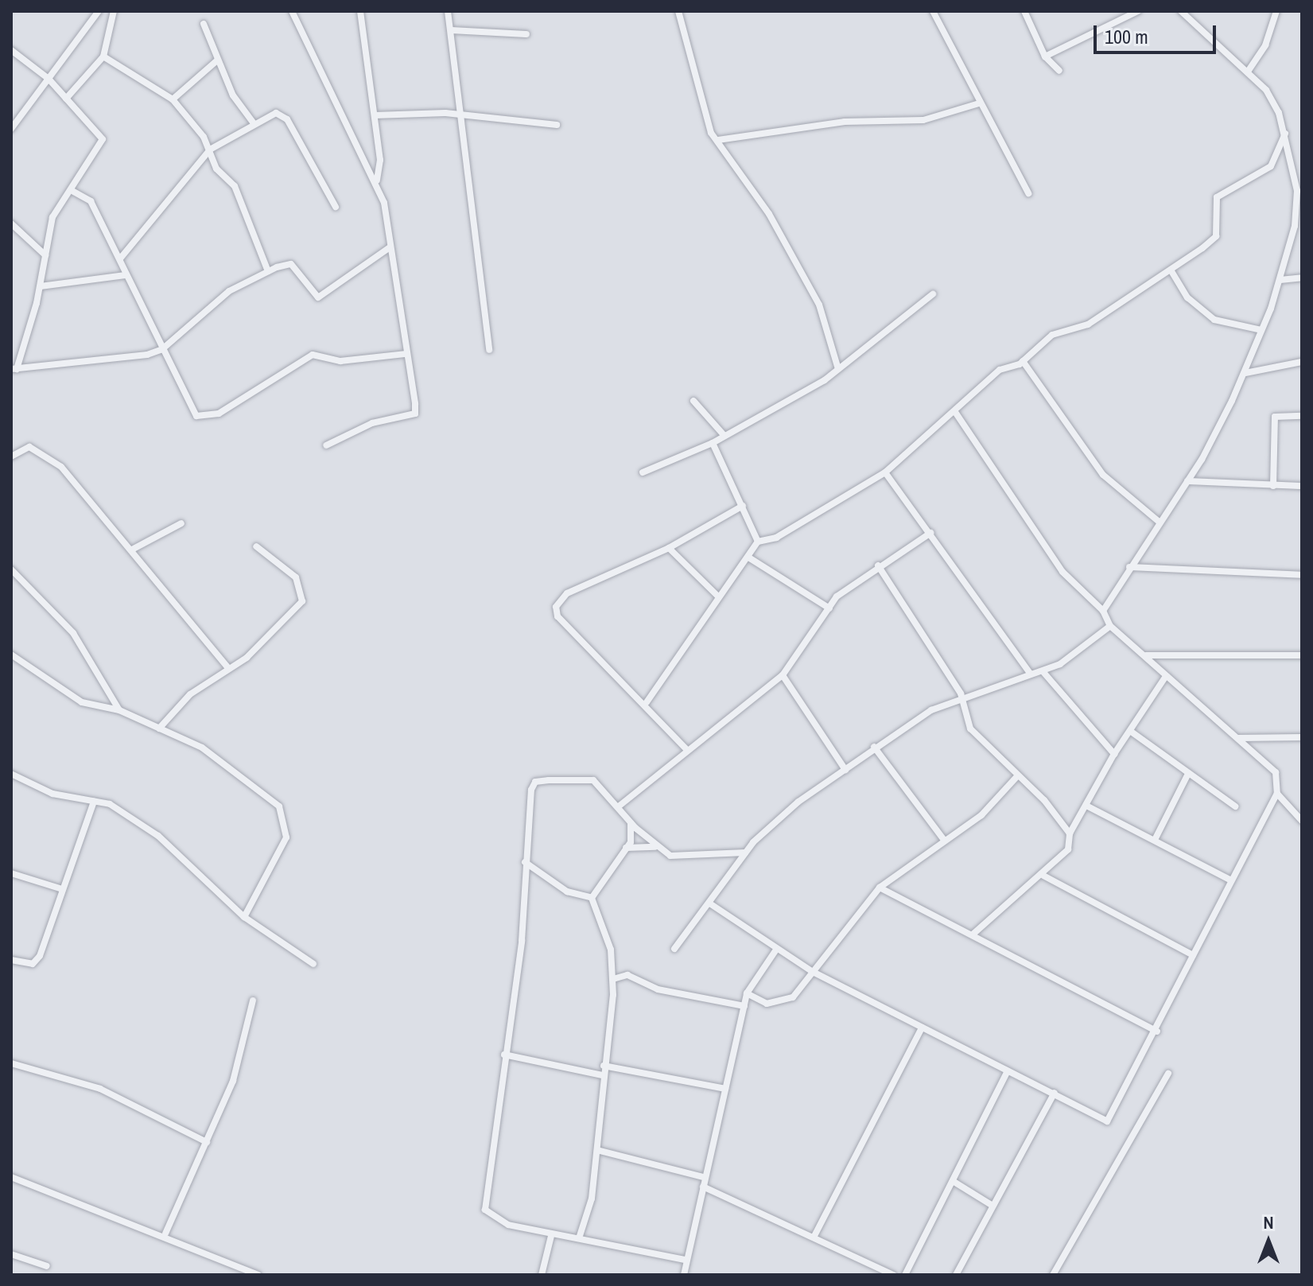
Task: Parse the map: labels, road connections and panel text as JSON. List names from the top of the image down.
{
  "scale_bar": "100 m",
  "north": "top"
}
